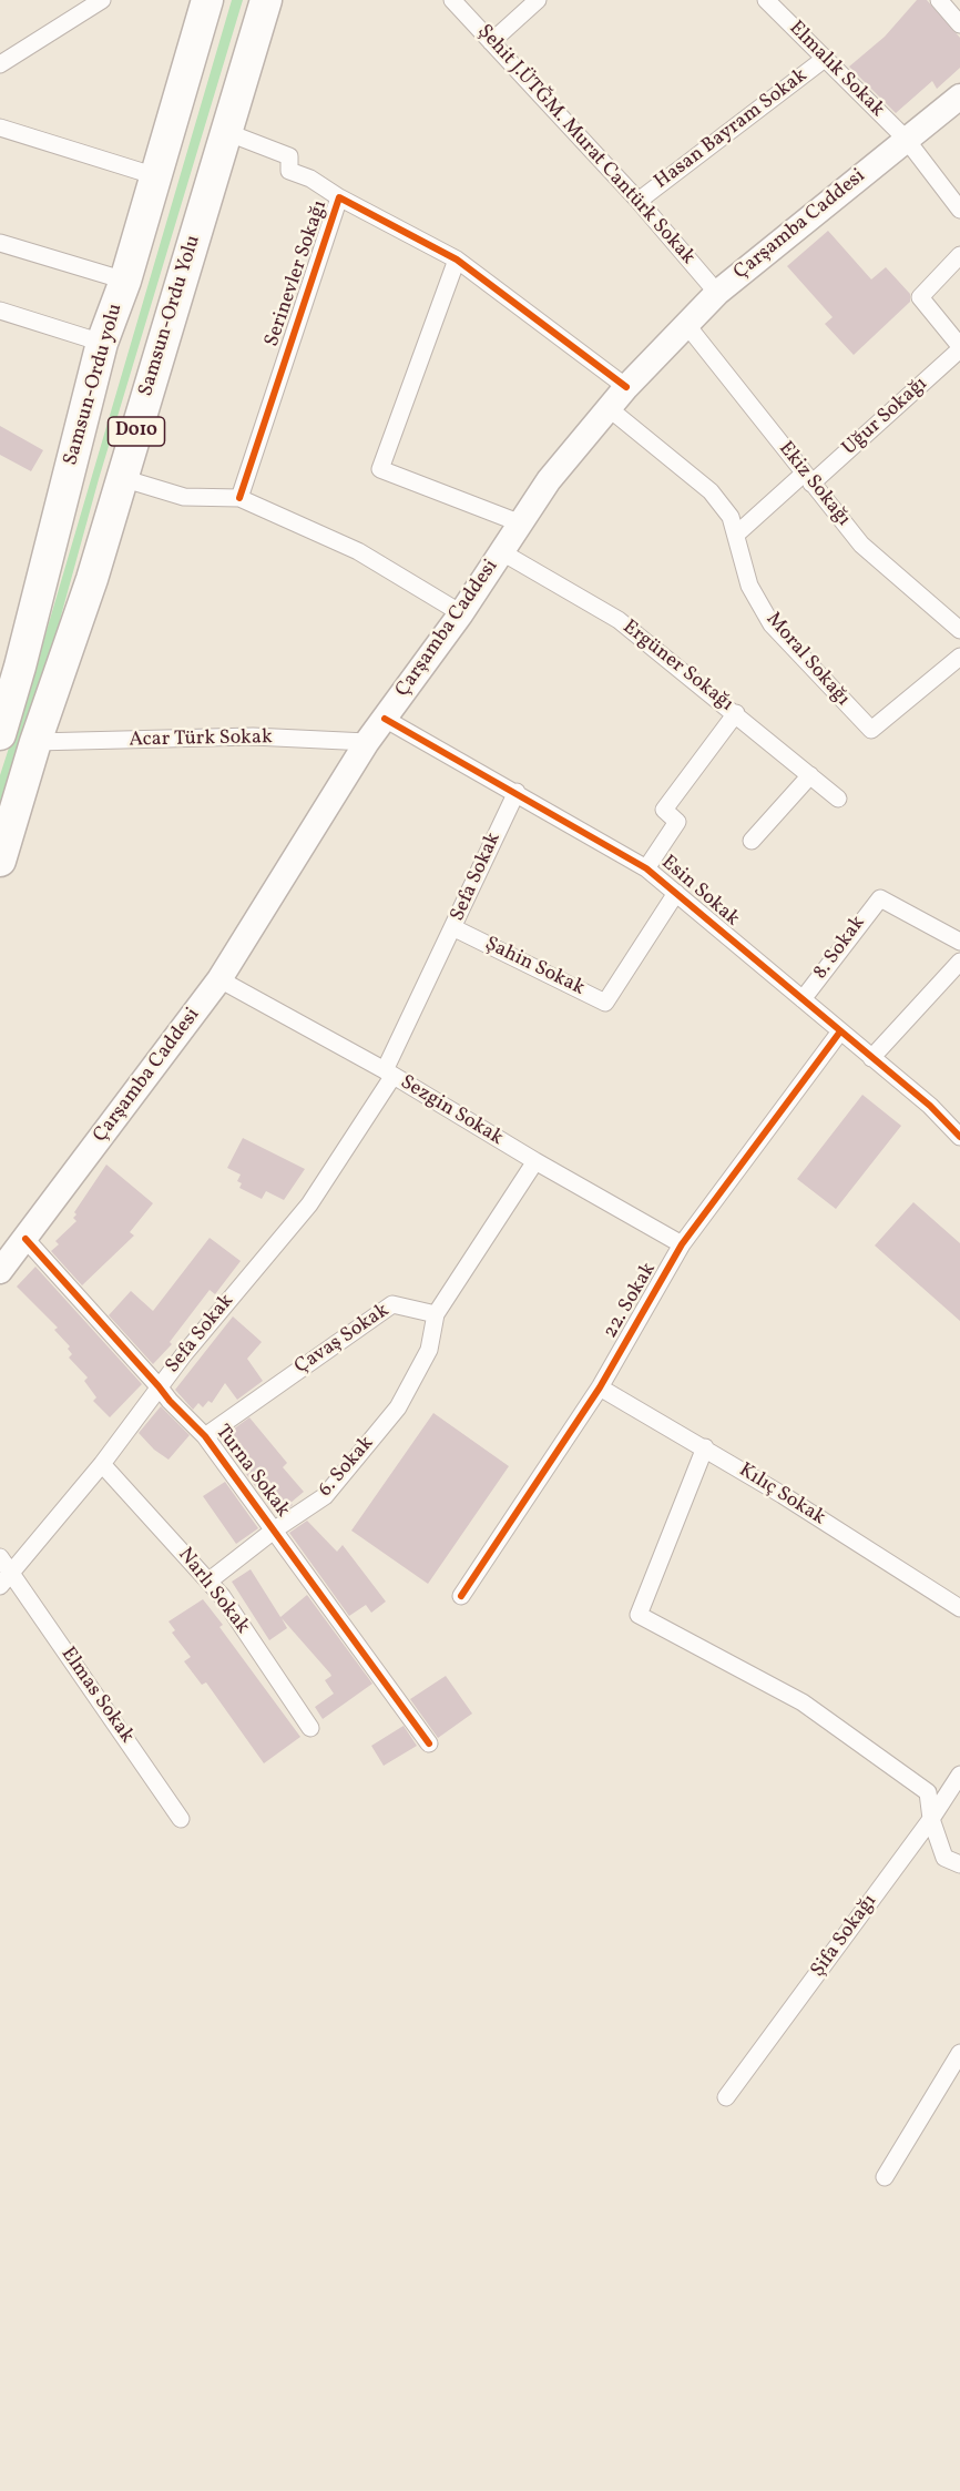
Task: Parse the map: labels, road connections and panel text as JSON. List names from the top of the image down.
{
  "streets": {
    "highway": ["Samsun-Ordu Yolu", "Samsun-Ordu yolu", "D010"],
    "main road": ["Çarşamba Caddesi"],
    "street": [
      "Elmalık Sokak",
      "Hasan Bayram Sokak",
      "Şehit J.ÜTĞM. Murat Cantürk Sokak",
      "Serinevler Sokağı",
      "Uğur Sokağı",
      "Ekiz Sokağı",
      "Moral Sokağı",
      "Ergüner Sokağı",
      "Acar Türk Sokak",
      "Sefa Sokak",
      "Esin Sokak",
      "8. Sokak",
      "Şahin Sokak",
      "Sezgin Sokak",
      "22. Sokak",
      "Çavaş Sokak",
      "6. Sokak",
      "Turna Sokak",
      "Kılıç Sokak",
      "Narlı Sokak",
      "Elmas Sokak",
      "Şifa Sokağı"
    ]
  },
  "crossings": [
    ["Elmalık Sokak", "Hasan Bayram Sokak"],
    ["Elmalık Sokak", "Çarşamba Caddesi"],
    ["Hasan Bayram Sokak", "Şehit J.ÜTĞM. Murat Cantürk Sokak"],
    ["Şehit J.ÜTĞM. Murat Cantürk Sokak", "Çarşamba Caddesi"],
    ["Çarşamba Caddesi", "Serinevler Sokağı"],
    ["Çarşamba Caddesi", "Ekiz Sokağı"],
    ["Çarşamba Caddesi", "Moral Sokağı"],
    ["Çarşamba Caddesi", "Ergüner Sokağı"],
    ["Çarşamba Caddesi", "Acar Türk Sokak"],
    ["Çarşamba Caddesi", "Esin Sokak"],
    ["Çarşamba Caddesi", "Sezgin Sokak"],
    ["Çarşamba Caddesi", "Turna Sokak"],
    ["Samsun-Ordu Yolu", "Acar Türk Sokak"],
    ["Uğur Sokağı", "Ekiz Sokağı"],
    ["Uğur Sokağı", "Moral Sokağı"],
    ["Sefa Sokak", "Esin Sokak"],
    ["Sefa Sokak", "Şahin Sokak"],
    ["Sefa Sokak", "Sezgin Sokak"],
    ["Sefa Sokak", "Turna Sokak"],
    ["Sefa Sokak", "Narlı Sokak"],
    ["Sefa Sokak", "Elmas Sokak"],
    ["Esin Sokak", "8. Sokak"],
    ["Esin Sokak", "Şahin Sokak"],
    ["Esin Sokak", "22. Sokak"],
    ["Sezgin Sokak", "22. Sokak"],
    ["22. Sokak", "Kılıç Sokak"],
    ["Çavaş Sokak", "6. Sokak"],
    ["Çavaş Sokak", "Turna Sokak"],
    ["6. Sokak", "Turna Sokak"],
    ["6. Sokak", "Narlı Sokak"]
  ]
}
